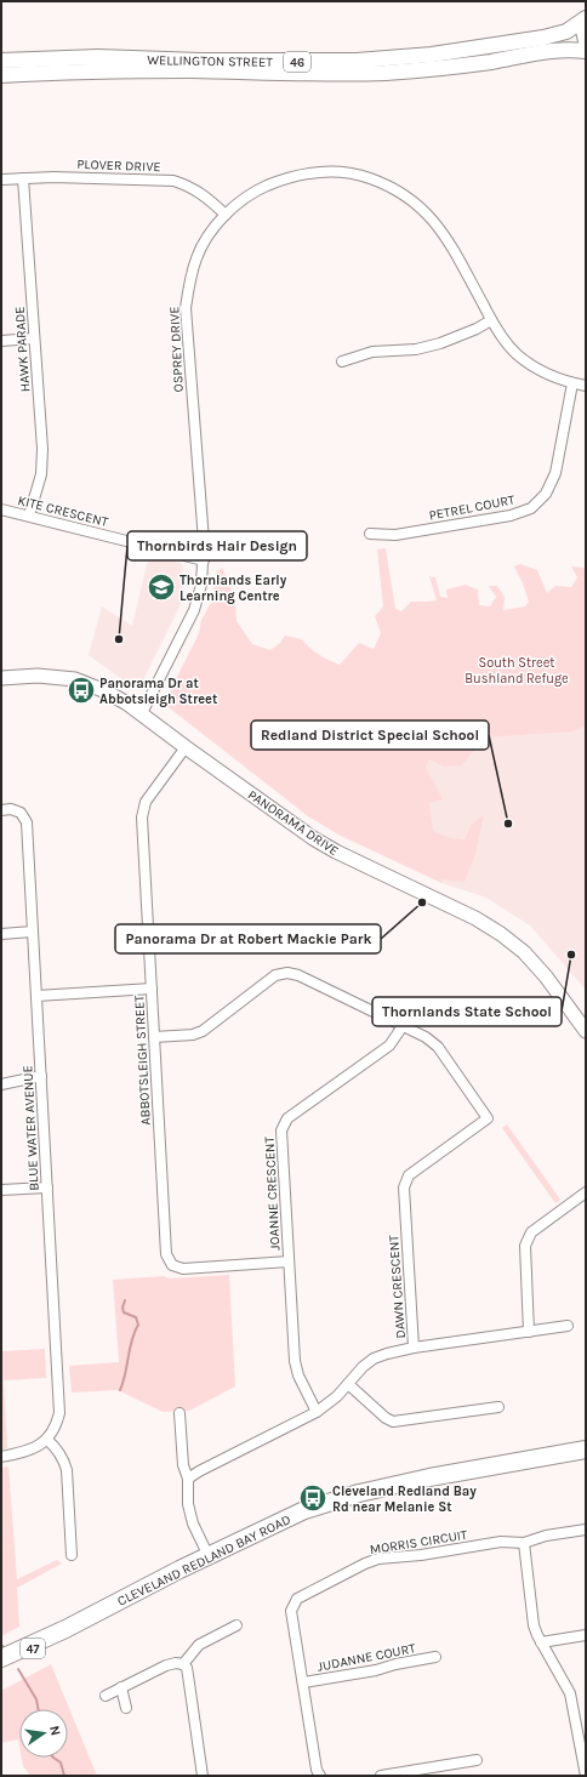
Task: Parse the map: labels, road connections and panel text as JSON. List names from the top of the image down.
{
  "streets": {
    "highway": ["CLEVELAND REDLAND BAY ROAD", "47"],
    "main road": ["WELLINGTON STREET", "46"],
    "street": [
      "PLOVER DRIVE",
      "HAWK PARADE",
      "OSPREY DRIVE",
      "PETREL COURT",
      "KITE CRESCENT",
      "PANORAMA DRIVE",
      "ABBOTSLEIGH STREET",
      "BLUE WATER AVENUE",
      "JOANNE CRESCENT",
      "DAWN CRESCENT",
      "MORRIS CIRCUIT",
      "JUDANNE COURT"
    ]
  },
  "crossings": [
    ["PLOVER DRIVE", "HAWK PARADE"],
    ["PLOVER DRIVE", "OSPREY DRIVE"],
    ["HAWK PARADE", "KITE CRESCENT"],
    ["OSPREY DRIVE", "PETREL COURT"],
    ["OSPREY DRIVE", "KITE CRESCENT"],
    ["OSPREY DRIVE", "PANORAMA DRIVE"],
    ["PANORAMA DRIVE", "ABBOTSLEIGH STREET"],
    ["ABBOTSLEIGH STREET", "JOANNE CRESCENT"],
    ["JOANNE CRESCENT", "DAWN CRESCENT"],
    ["MORRIS CIRCUIT", "JUDANNE COURT"]
  ],
  "parks": ["South Street Bushland Refuge"],
  "places": {
    "school or university": ["Thornlands Early Learning Centre"],
    "other": [
      "Thornbirds Hair Design",
      "Redland District Special School",
      "Panorama Dr at Robert Mackie Park",
      "Thornlands State School"
    ],
    "bus stop": ["Panorama Dr at Abbotsleigh Street", "Cleveland Redland Bay Rd near Melanie St"]
  },
  "north": "right"
}
